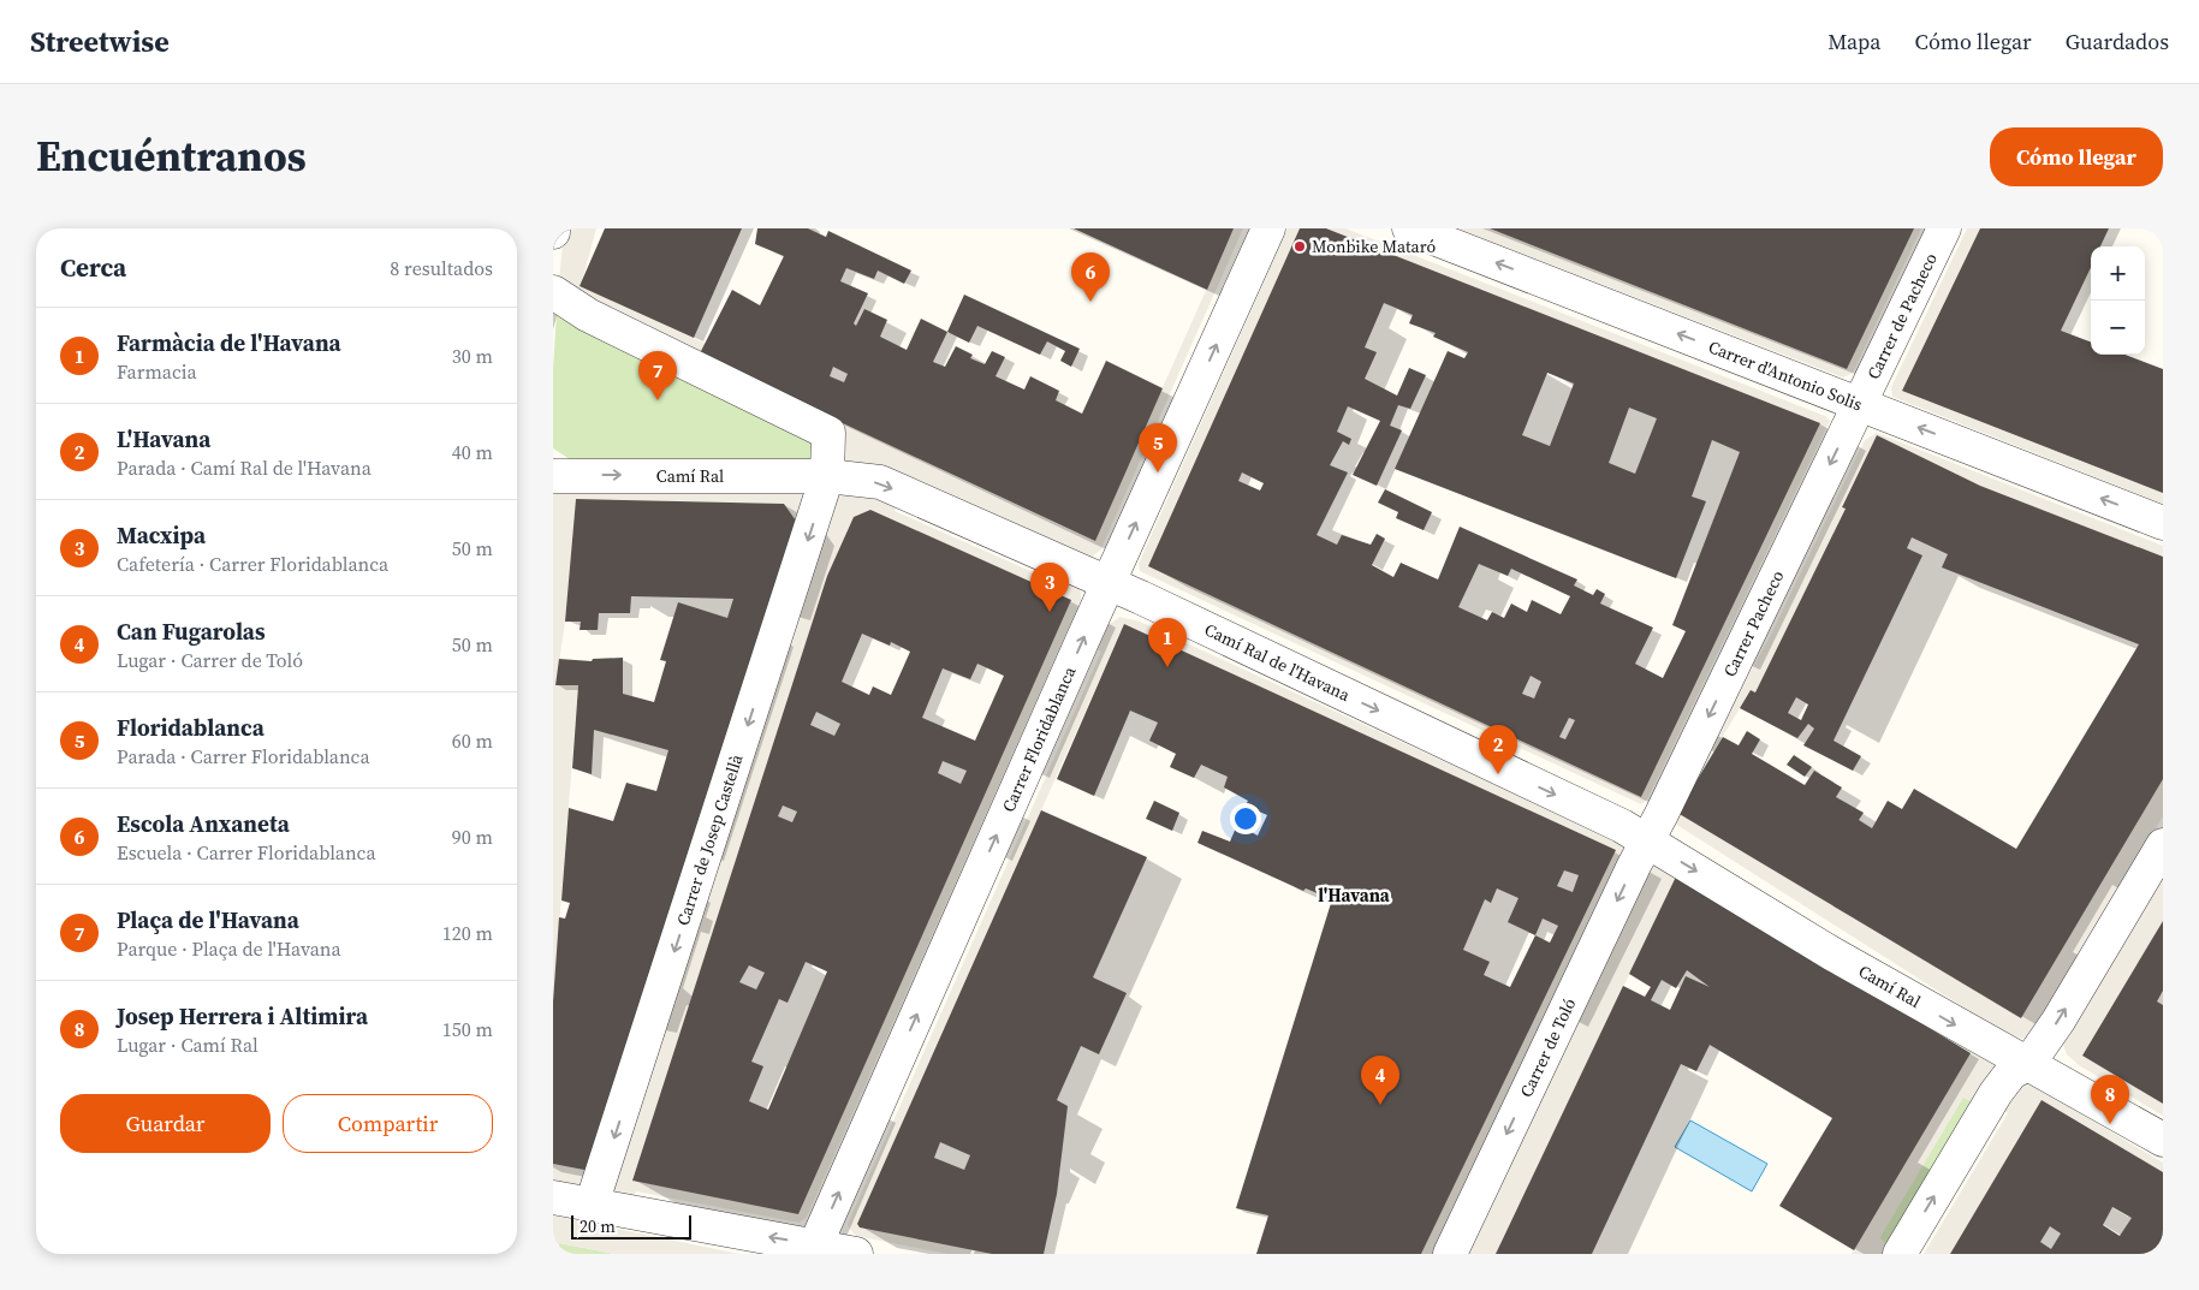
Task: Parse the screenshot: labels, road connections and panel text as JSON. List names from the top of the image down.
{
  "streets": {
    "street": [
      "Carrer de Pacheco",
      "Carrer d'Antonio Solis",
      "Camí Ral",
      "Carrer Pacheco",
      "Camí Ral de l'Havana",
      "Carrer Floridablanca",
      "Carrer de Josep Castellà",
      "Carrer de Toló"
    ]
  },
  "crossings": [
    ["Carrer de Pacheco", "Carrer d'Antonio Solis"],
    ["Carrer de Pacheco", "Carrer Pacheco"],
    ["Carrer d'Antonio Solis", "Carrer Pacheco"],
    ["Camí Ral", "Carrer Pacheco"],
    ["Camí Ral", "Camí Ral de l'Havana"],
    ["Camí Ral", "Carrer de Josep Castellà"],
    ["Camí Ral", "Carrer de Toló"],
    ["Carrer Pacheco", "Camí Ral de l'Havana"],
    ["Carrer Pacheco", "Carrer de Toló"],
    ["Camí Ral de l'Havana", "Carrer Floridablanca"],
    ["Camí Ral de l'Havana", "Carrer de Josep Castellà"],
    ["Camí Ral de l'Havana", "Carrer de Toló"]
  ],
  "one_way": [
    "Carrer d'Antonio Solis",
    "Camí Ral",
    "Carrer Pacheco",
    "Camí Ral de l'Havana",
    "Carrer Floridablanca",
    "Carrer de Josep Castellà",
    "Carrer de Toló"
  ],
  "districts": ["l'Havana"],
  "places": ["Monbike Mataró"],
  "scale_bar": "20 m",
  "page": {
    "header": "Streetwise",
    "nav": ["Mapa", "Cómo llegar", "Guardados"],
    "title": "Encuéntranos",
    "buttons": [
      "Cómo llegar",
      ["Guardar", "Compartir"]
    ],
    "heading": ["Cerca", "8 resultados"],
    "map_buttons": ["+", "−"],
    "pins": [
      "6",
      "7",
      "5",
      "3",
      "1",
      "2",
      "4",
      "8"
    ],
    "list": [
      {
        "mark": "1",
        "name": "Farmàcia de l'Havana",
        "note": "Farmacia",
        "value": "30 m"
      },
      {
        "mark": "2",
        "name": "L'Havana",
        "note": "Parada · Camí Ral de l'Havana",
        "value": "40 m"
      },
      {
        "mark": "3",
        "name": "Macxipa",
        "note": "Cafetería · Carrer Floridablanca",
        "value": "50 m"
      },
      {
        "mark": "4",
        "name": "Can Fugarolas",
        "note": "Lugar · Carrer de Toló",
        "value": "50 m"
      },
      {
        "mark": "5",
        "name": "Floridablanca",
        "note": "Parada · Carrer Floridablanca",
        "value": "60 m"
      },
      {
        "mark": "6",
        "name": "Escola Anxaneta",
        "note": "Escuela · Carrer Floridablanca",
        "value": "90 m"
      },
      {
        "mark": "7",
        "name": "Plaça de l'Havana",
        "note": "Parque · Plaça de l'Havana",
        "value": "120 m"
      },
      {
        "mark": "8",
        "name": "Josep Herrera i Altimira",
        "note": "Lugar · Camí Ral",
        "value": "150 m"
      }
    ],
    "scale": "20 m"
  }
}
